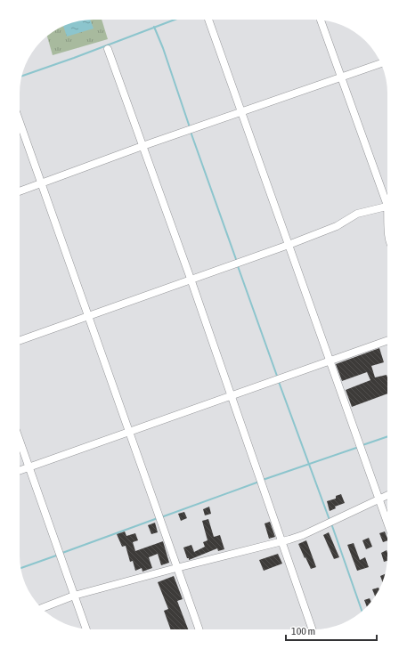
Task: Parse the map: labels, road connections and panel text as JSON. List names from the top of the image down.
{
  "scale_bar": "100 m"
}
